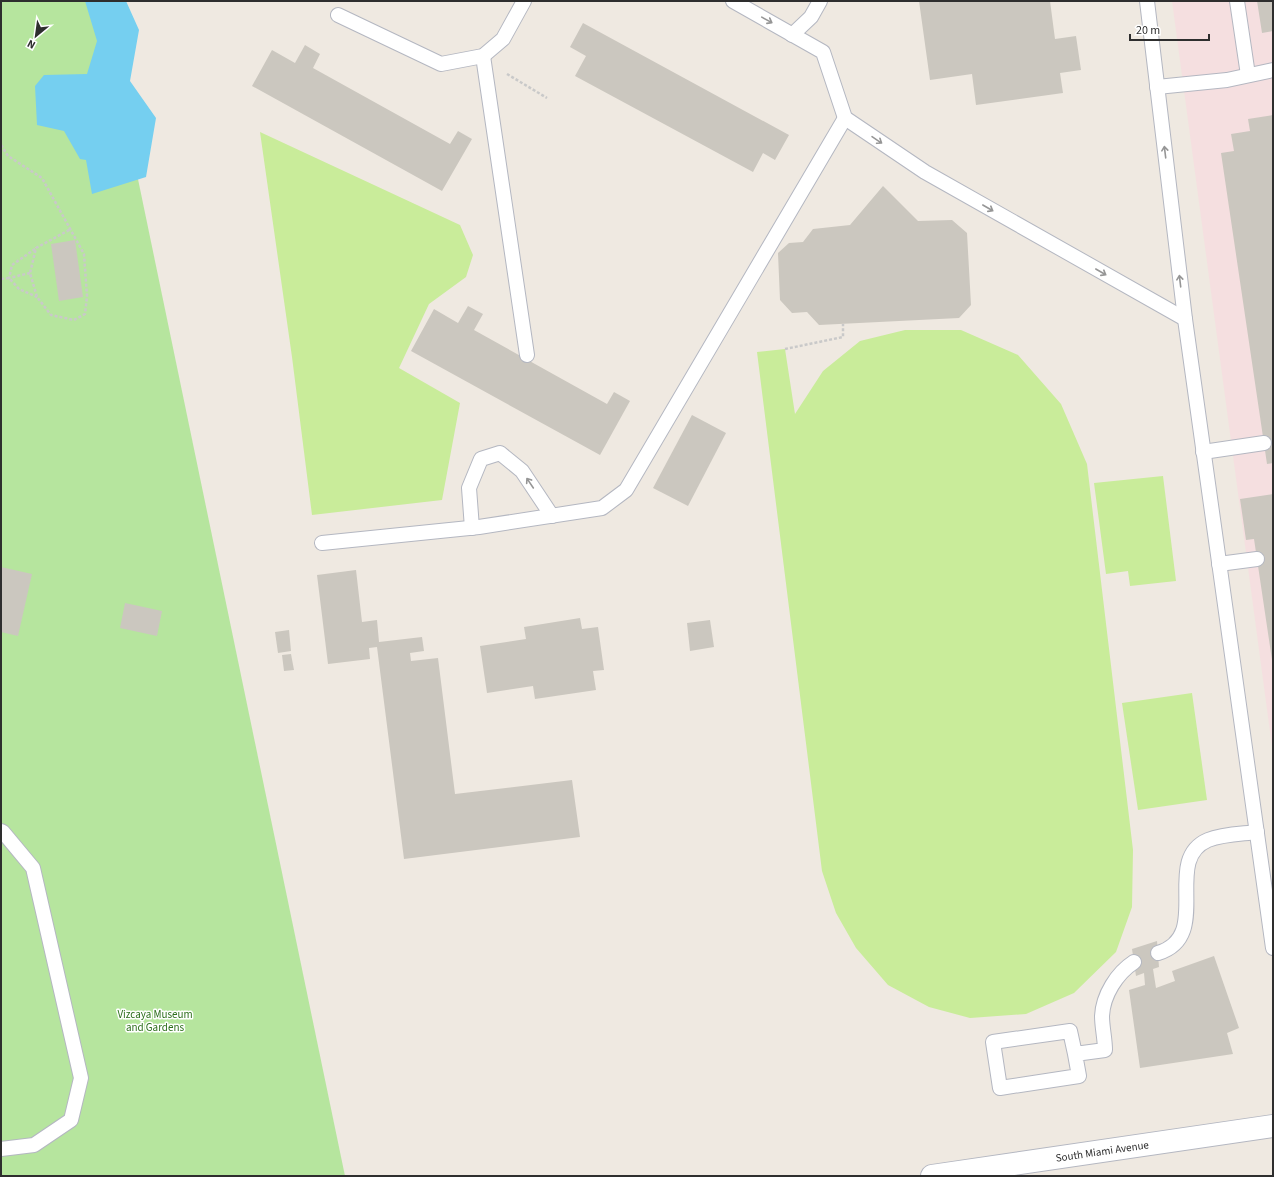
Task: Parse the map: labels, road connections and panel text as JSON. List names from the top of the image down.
{
  "streets": {
    "main road": ["South Miami Avenue"]
  },
  "parks": ["Vizcaya Museum and Gardens"],
  "scale_bar": "20 m",
  "north": "bottom left"
}
